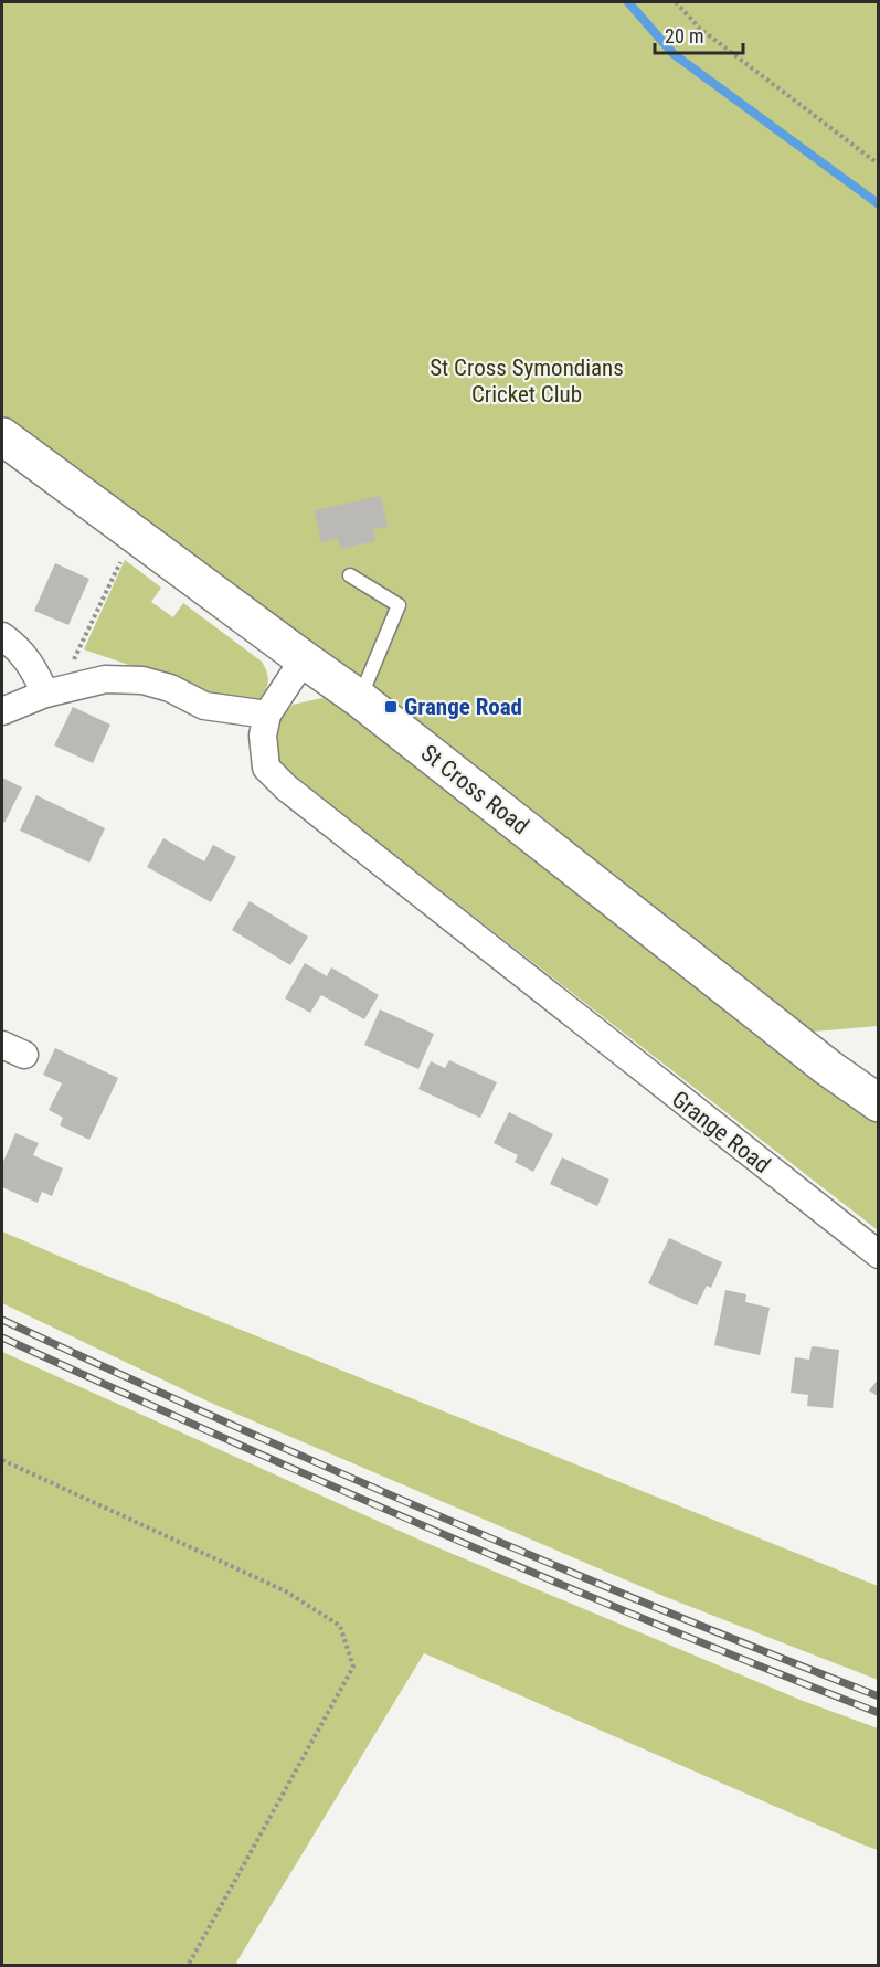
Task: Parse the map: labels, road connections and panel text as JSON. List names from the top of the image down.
{
  "streets": {
    "main road": ["St Cross Road"],
    "street": ["Grange Road"]
  },
  "crossings": [
    ["St Cross Road", "Grange Road"]
  ],
  "parks": ["St Cross Symondians Cricket Club"],
  "places": {
    "transit": ["Grange Road"]
  },
  "scale_bar": "20 m"
}
